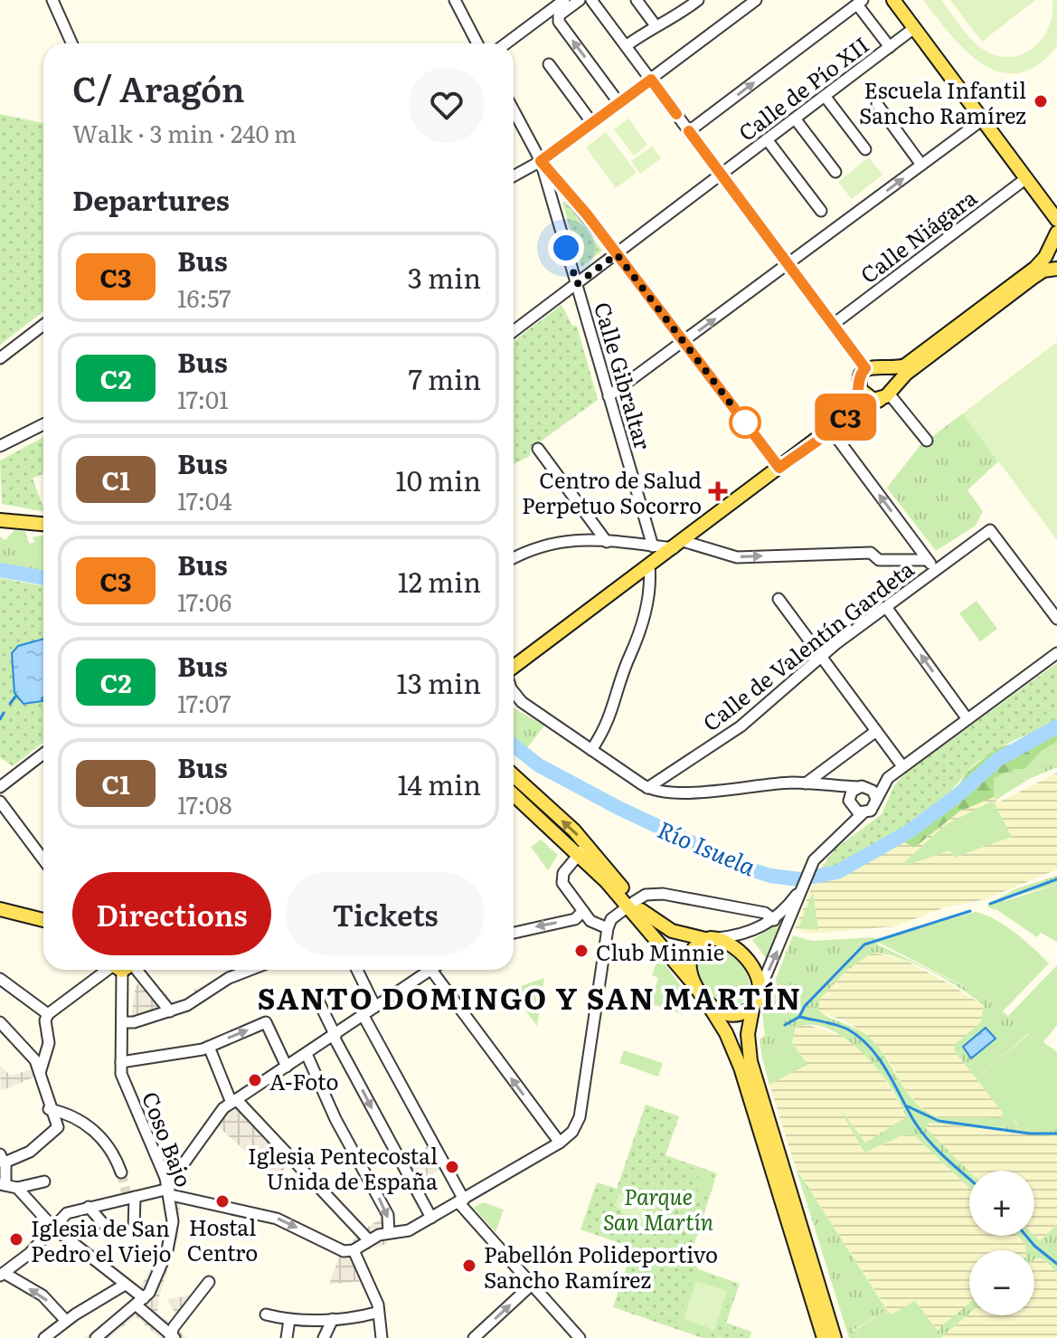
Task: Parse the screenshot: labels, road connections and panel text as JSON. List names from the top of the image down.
{
  "streets": {
    "street": [
      "Calle de Pío XII",
      "Calle Niágara",
      "Calle Gibraltar",
      "Calle de Valentín Gardeta",
      "Coso Bajo"
    ]
  },
  "crossings": [
    ["Calle de Pío XII", "Calle Gibraltar"]
  ],
  "districts": ["SANTO DOMINGO Y SAN MARTÍN"],
  "water": ["Río Isuela"],
  "parks": ["Parque San Martín"],
  "places": {
    "other": [
      "Escuela Infantil Sancho Ramírez",
      "Club Minnie",
      "A-Foto",
      "Iglesia Pentecostal Unida de España",
      "Hostal Centro",
      "Iglesia de San Pedro el Viejo",
      "Pabellón Polideportivo Sancho Ramírez"
    ],
    "health": ["Centro de Salud Perpetuo Socorro"]
  },
  "lines": ["bus line C3"],
  "page": {
    "on_map": "C3",
    "heading": [
      ["C/ Aragón", "Walk · 3 min · 240 m"],
      "Departures"
    ],
    "list": [
      {
        "mark": "C3",
        "name": "Bus",
        "note": "16:57",
        "value": "3 min"
      },
      {
        "mark": "C2",
        "name": "Bus",
        "note": "17:01",
        "value": "7 min"
      },
      {
        "mark": "C1",
        "name": "Bus",
        "note": "17:04",
        "value": "10 min"
      },
      {
        "mark": "C3",
        "name": "Bus",
        "note": "17:06",
        "value": "12 min"
      },
      {
        "mark": "C2",
        "name": "Bus",
        "note": "17:07",
        "value": "13 min"
      },
      {
        "mark": "C1",
        "name": "Bus",
        "note": "17:08",
        "value": "14 min"
      }
    ],
    "buttons": ["Directions", "Tickets"],
    "map_buttons": ["+", "−"]
  }
}
